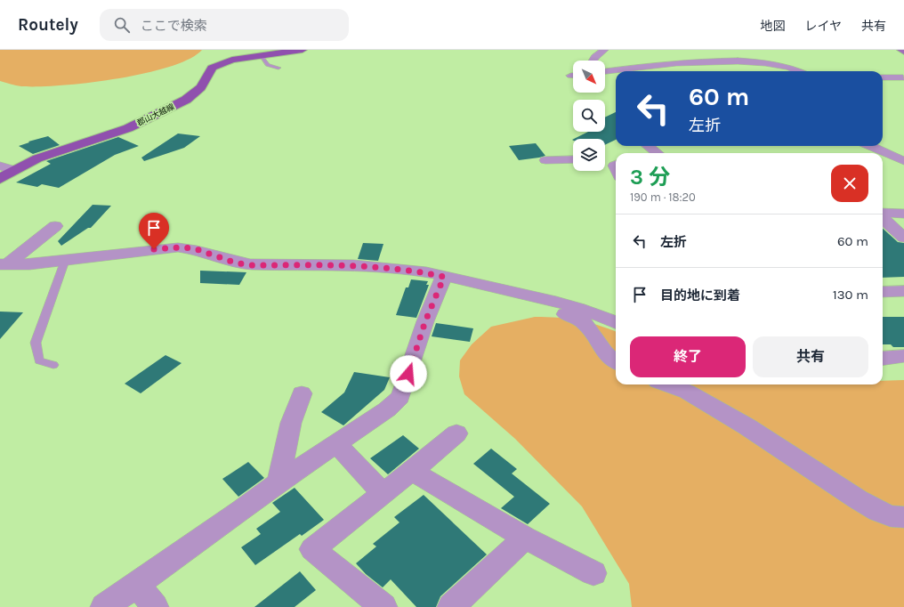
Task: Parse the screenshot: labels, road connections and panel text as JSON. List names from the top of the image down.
{
  "streets": {
    "main road": ["郡山大越線"]
  },
  "north": "bottom right",
  "page": {
    "header": "Routely",
    "search": "ここで検索",
    "nav": ["地図", "レイヤ", "共有"],
    "turn": ["60 m", "左折"],
    "heading": ["3 分", "190 m · 18:20"],
    "list": [
      {
        "name": "左折",
        "value": "60 m"
      },
      {
        "name": "目的地に到着",
        "value": "130 m"
      }
    ],
    "buttons": ["終了", "共有"]
  }
}
